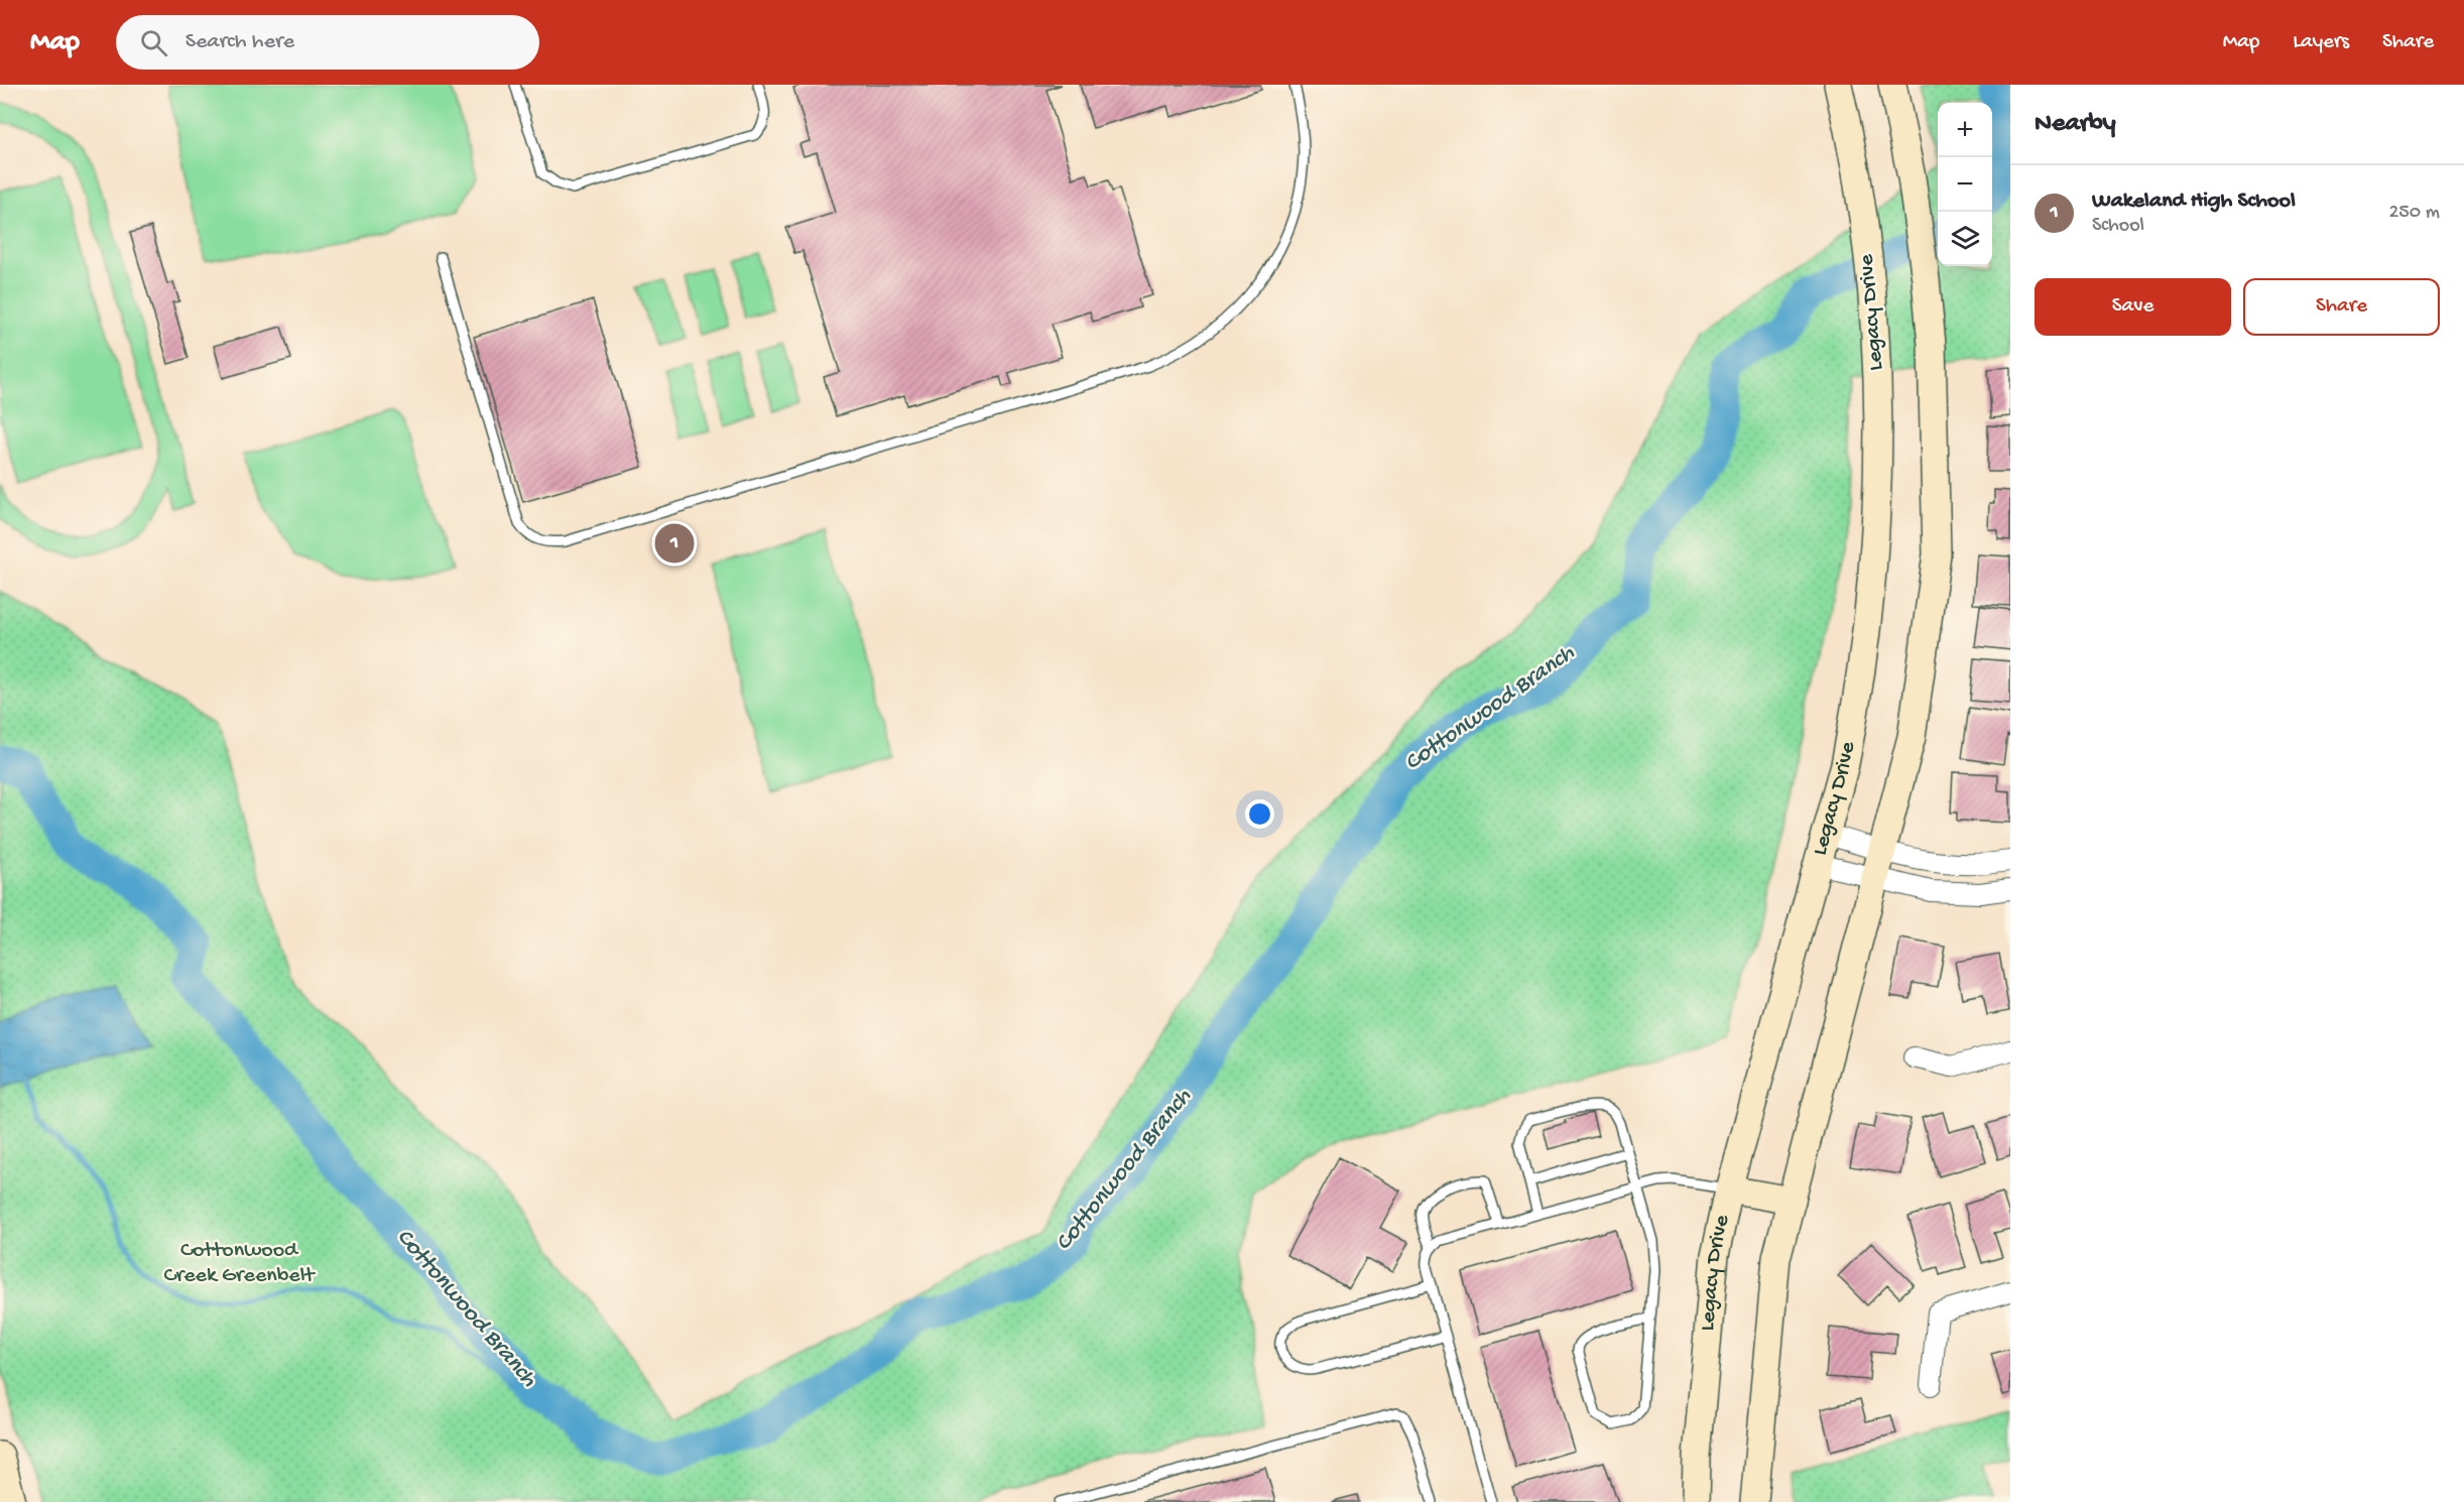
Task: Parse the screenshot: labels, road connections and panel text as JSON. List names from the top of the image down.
{
  "streets": {
    "main road": ["Legacy Drive"]
  },
  "water": ["Cottonwood Branch"],
  "parks": ["Cottonwood Creek Greenbelt"],
  "page": {
    "header": "Map",
    "search": "Search here",
    "nav": ["Map", "Layers", "Share"],
    "heading": "Nearby",
    "map_buttons": ["+", "−"],
    "list": [
      {
        "mark": "1",
        "name": "Wakeland High School",
        "note": "School",
        "value": "250 m"
      }
    ],
    "buttons": ["Save", "Share"],
    "pins": "1"
  }
}
